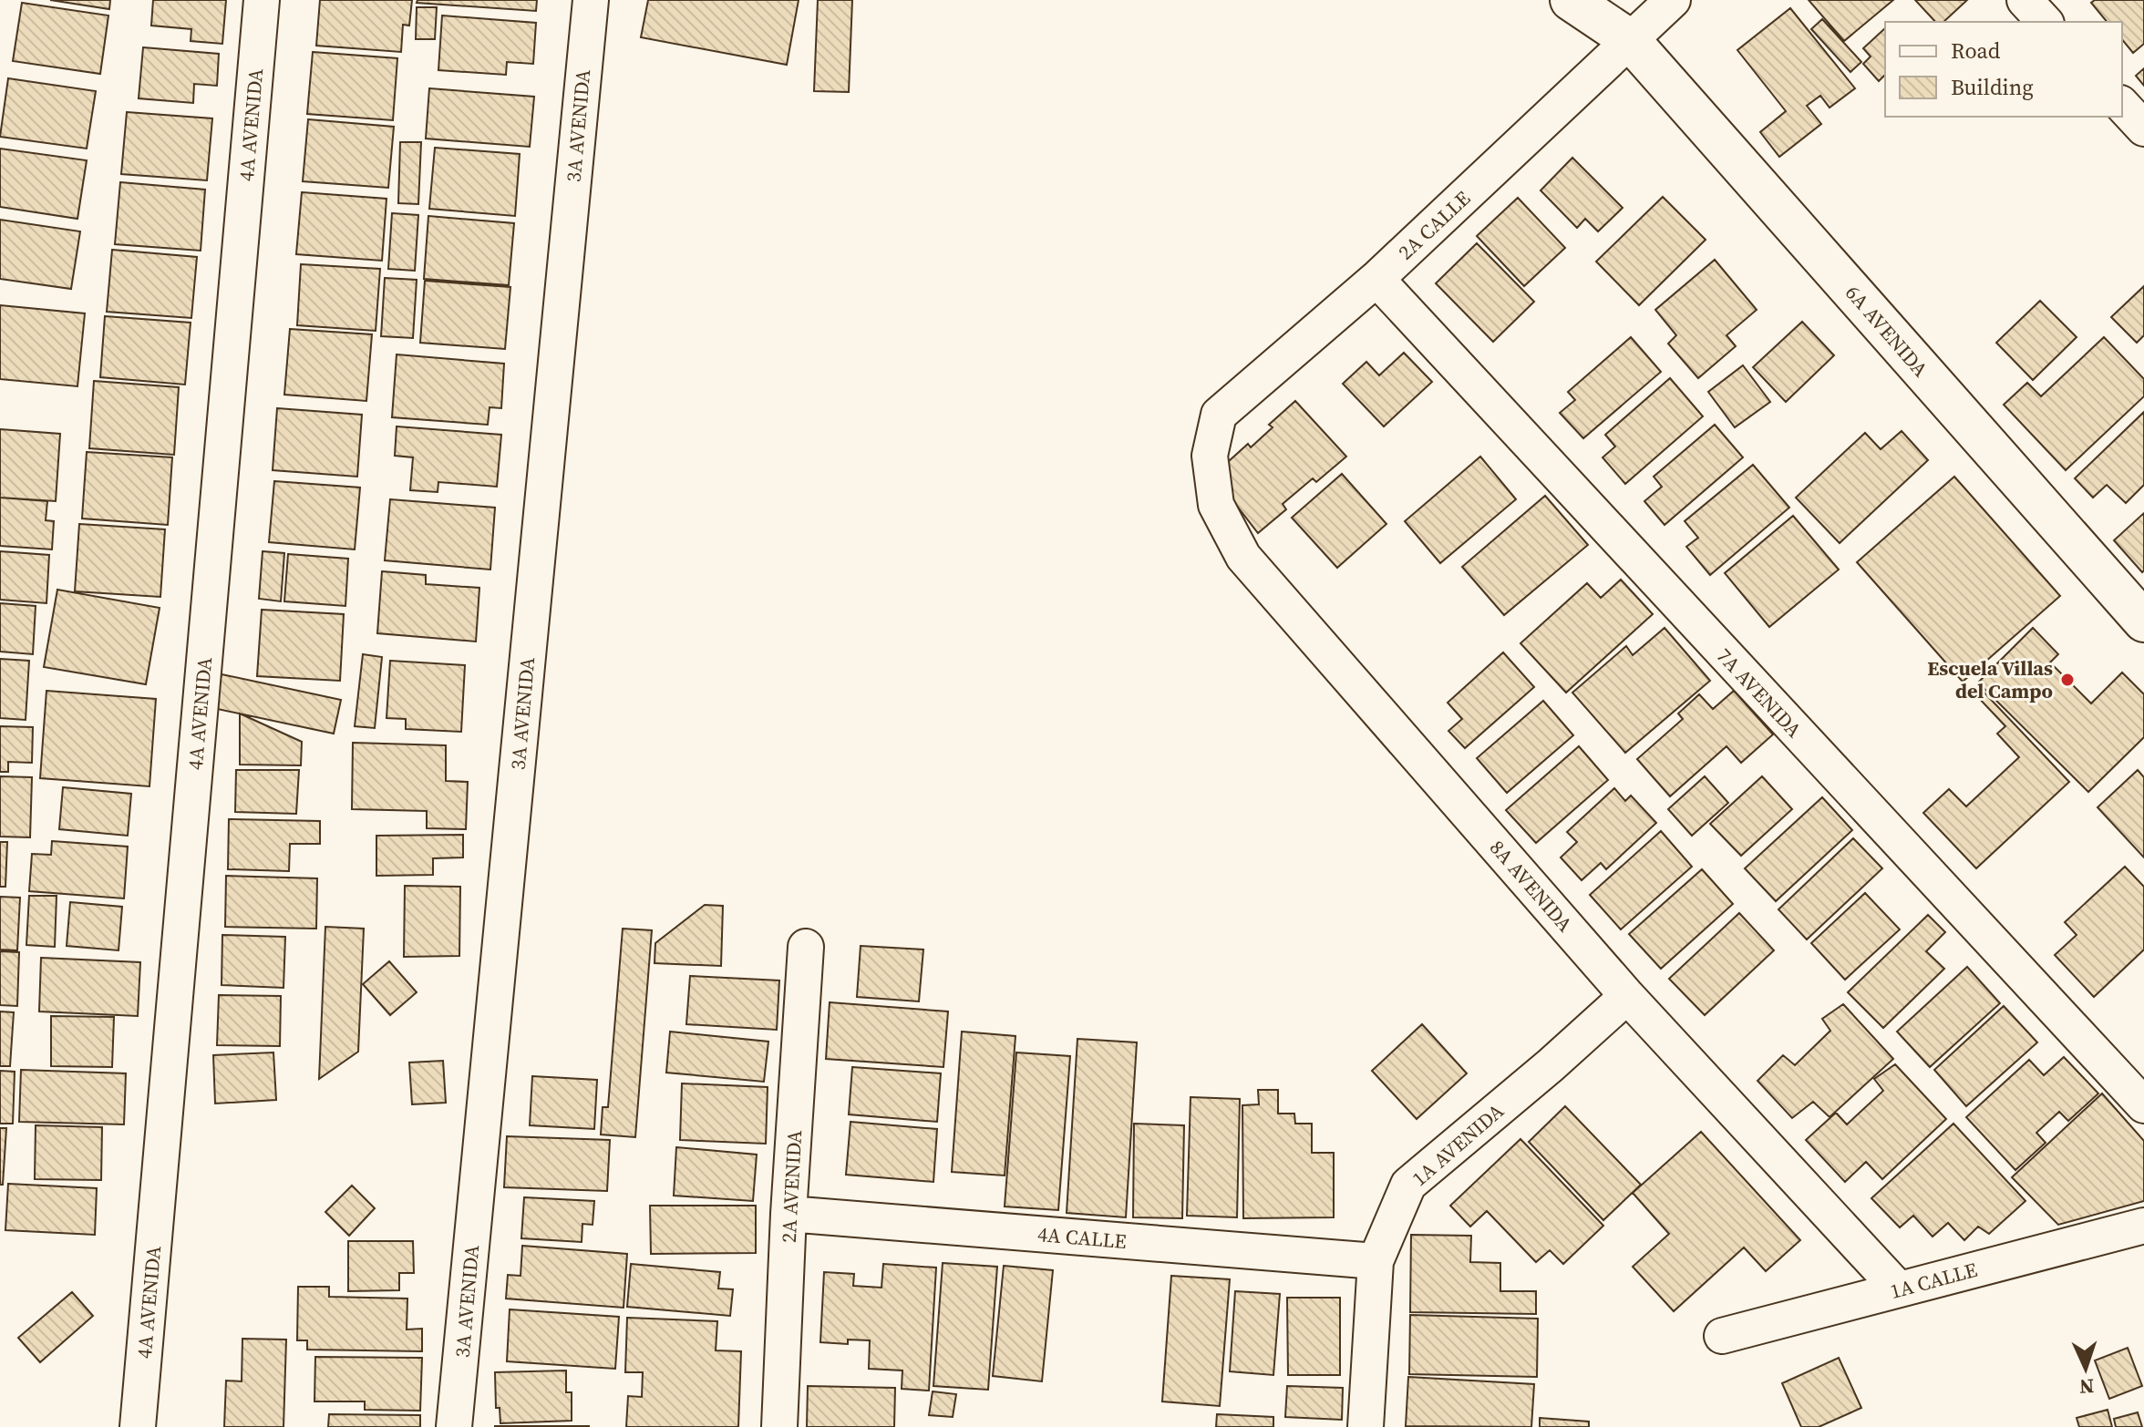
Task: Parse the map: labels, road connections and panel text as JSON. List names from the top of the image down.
{
  "streets": {
    "street": [
      "4A AVENIDA",
      "3A AVENIDA",
      "2A CALLE",
      "6A AVENIDA",
      "7A AVENIDA",
      "8A AVENIDA",
      "1A AVENIDA",
      "2A AVENIDA",
      "4A CALLE",
      "1A CALLE"
    ]
  },
  "crossings": [
    ["2A CALLE", "6A AVENIDA"],
    ["2A CALLE", "7A AVENIDA"],
    ["2A CALLE", "8A AVENIDA"],
    ["8A AVENIDA", "1A AVENIDA"],
    ["8A AVENIDA", "1A CALLE"],
    ["1A AVENIDA", "4A CALLE"],
    ["2A AVENIDA", "4A CALLE"]
  ],
  "places": ["Escuela Villas del Campo"],
  "legend": ["Road", "Building"],
  "north": "bottom"
}
